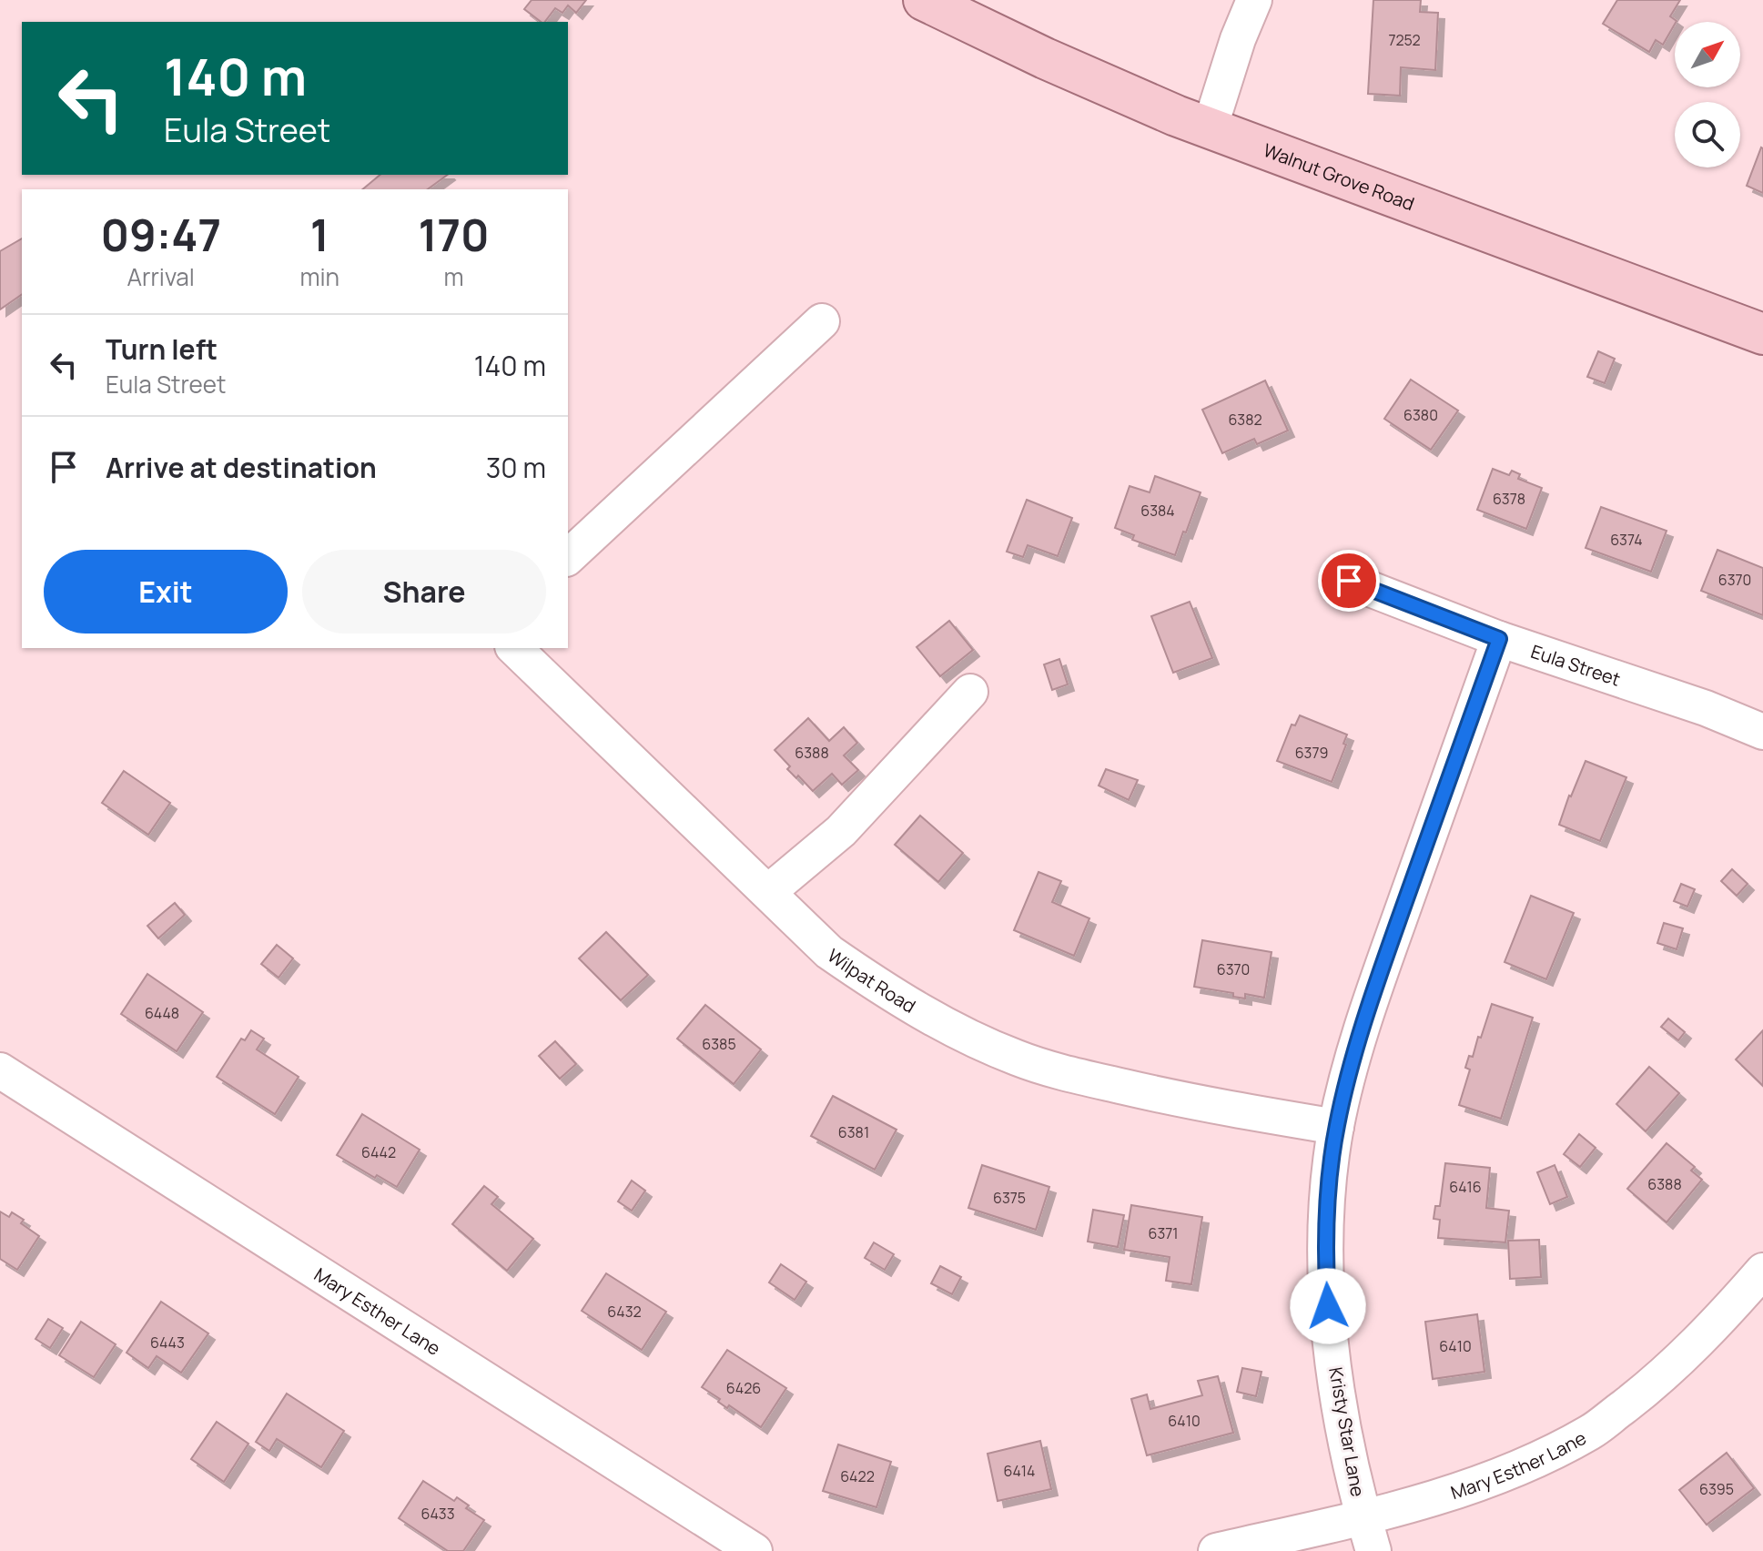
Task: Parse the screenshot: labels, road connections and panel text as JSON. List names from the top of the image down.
{
  "streets": {
    "main road": ["Walnut Grove Road"],
    "street": [
      "Eula Street",
      "Wilpat Road",
      "Mary Esther Lane",
      "Kristy Star Lane"
    ]
  },
  "crossings": [
    ["Eula Street", "Kristy Star Lane"],
    ["Wilpat Road", "Kristy Star Lane"],
    ["Mary Esther Lane", "Kristy Star Lane"]
  ],
  "house_numbers": [
    "7252",
    "6380",
    "6382",
    "6378",
    "6384",
    "6374",
    "6370",
    "6388",
    "6379",
    "6370",
    "6448",
    "6385",
    "6381",
    "6442",
    "6388",
    "6416",
    "6375",
    "6371",
    "6432",
    "6443",
    "6410",
    "6426",
    "6410",
    "6414",
    "6422",
    "6395",
    "6433"
  ],
  "north": "top right",
  "page": {
    "turn": ["140 m", "Eula Street"],
    "eta": [
      "09:47",
      "Arrival",
      "1",
      "min",
      "170",
      "m"
    ],
    "list": [
      {
        "name": "Turn left",
        "note": "Eula Street",
        "value": "140 m"
      },
      {
        "name": "Arrive at destination",
        "value": "30 m"
      }
    ],
    "buttons": ["Exit", "Share"]
  }
}
